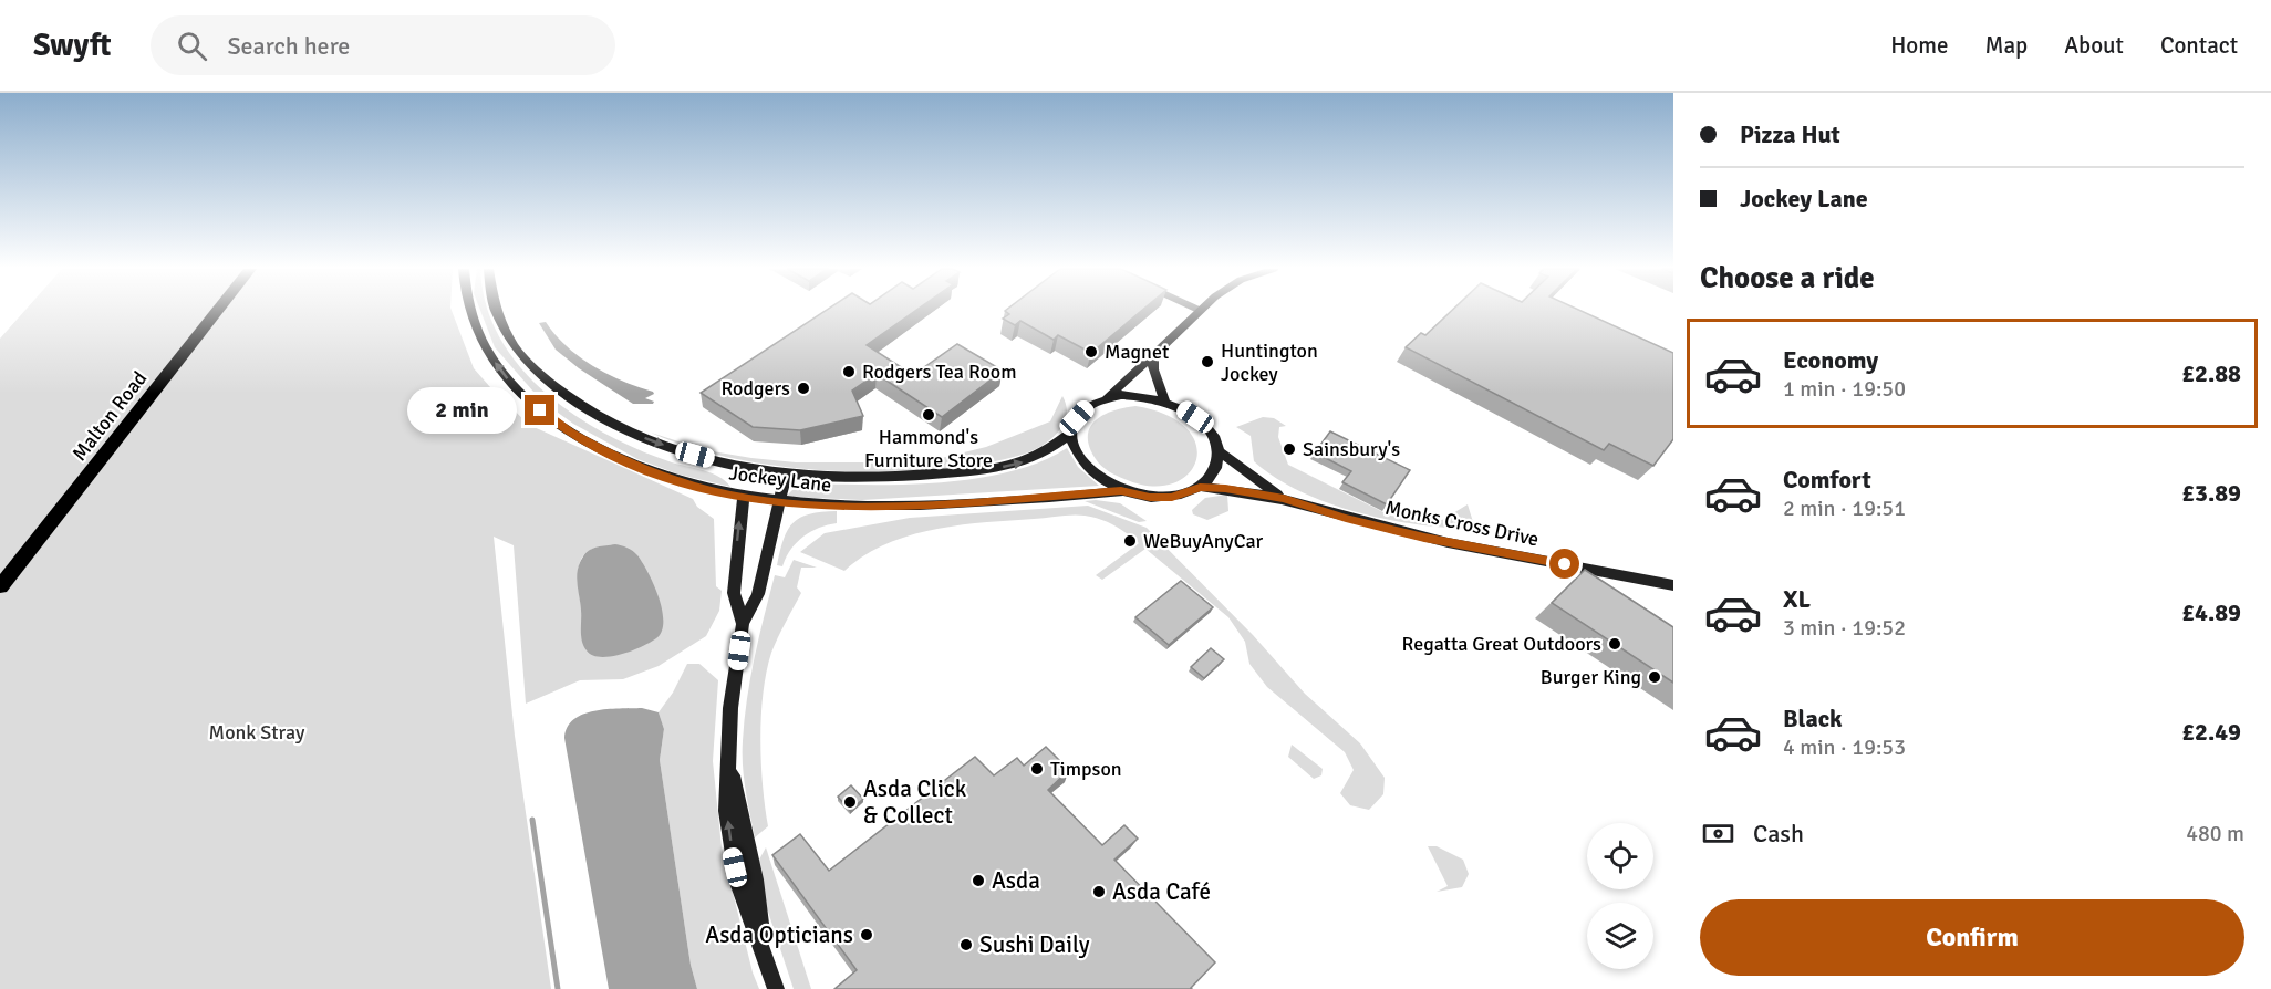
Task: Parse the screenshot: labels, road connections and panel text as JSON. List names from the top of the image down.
{
  "streets": {
    "main road": ["Malton Road"],
    "street": ["Jockey Lane", "Monks Cross Drive"]
  },
  "crossings": [
    ["Jockey Lane", "Monks Cross Drive"]
  ],
  "parks": ["Monk Stray"],
  "places": [
    "Magnet",
    "Huntington Jockey",
    "Rodgers Tea Room",
    "Rodgers",
    "Hammond's Furniture Store",
    "Sainsbury's",
    "WeBuyAnyCar",
    "Regatta Great Outdoors",
    "Burger King",
    "Timpson",
    "Asda Click & Collect",
    "Asda",
    "Asda Café",
    "Asda Opticians",
    "Sushi Daily"
  ],
  "page": {
    "header": "Swyft",
    "search": "Search here",
    "nav": [
      "Home",
      "Map",
      "About",
      "Contact"
    ],
    "banner": ["Pizza Hut", "Jockey Lane"],
    "heading": "Choose a ride",
    "list": [
      {
        "name": "Economy",
        "note": "1 min · 19:50",
        "value": "£2.88"
      },
      {
        "name": "Comfort",
        "note": "2 min · 19:51",
        "value": "£3.89"
      },
      {
        "name": "XL",
        "note": "3 min · 19:52",
        "value": "£4.89"
      },
      {
        "name": "Black",
        "note": "4 min · 19:53",
        "value": "£2.49"
      }
    ],
    "bubble": "2 min",
    "pay": ["Cash", "480 m"],
    "buttons": "Confirm"
  }
}
